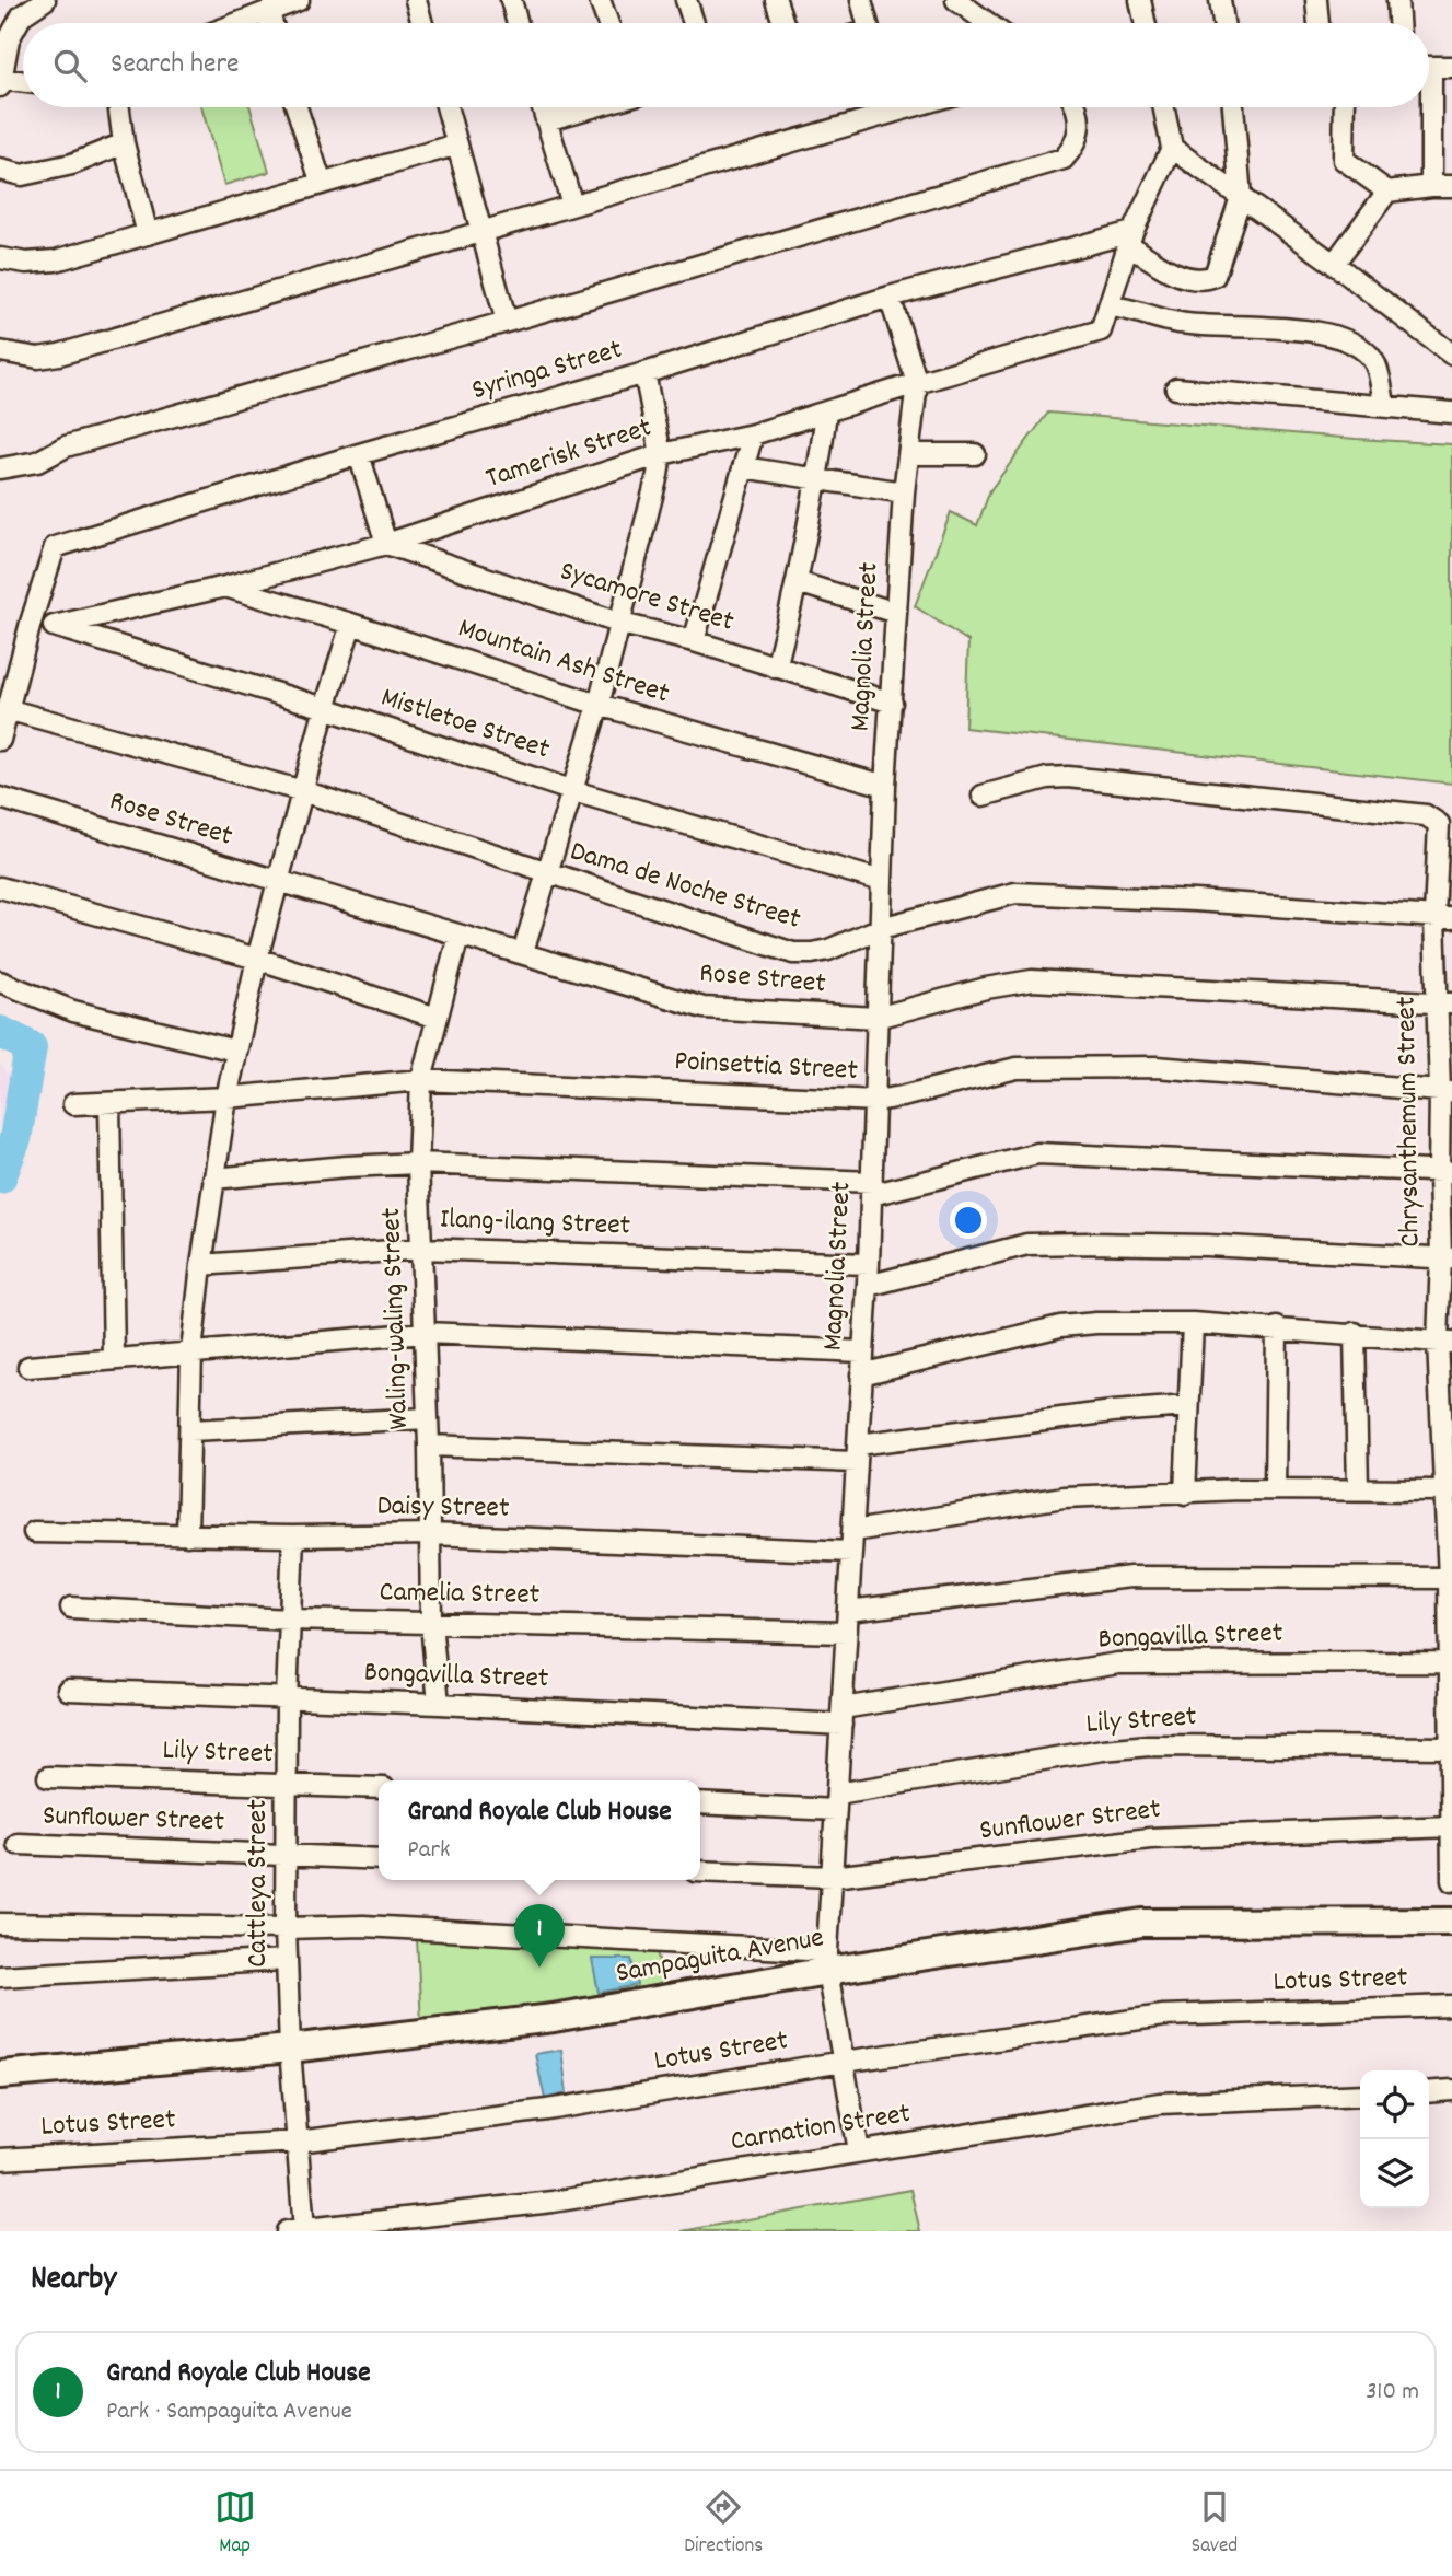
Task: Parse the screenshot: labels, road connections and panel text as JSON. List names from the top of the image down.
{
  "streets": {
    "main road": ["Sampaguita Avenue"],
    "street": [
      "Syringa Street",
      "Tamerisk Street",
      "Sycamore Street",
      "Magnolia Street",
      "Mountain Ash Street",
      "Mistletoe Street",
      "Rose Street",
      "Dama de Noche Street",
      "Poinsettia Street",
      "Chrysanthemum Street",
      "Ilang-ilang Street",
      "Waling-waling Street",
      "Daisy Street",
      "Camelia Street",
      "Bongavilla Street",
      "Lily Street",
      "Sunflower Street",
      "Cattleya Street",
      "Lotus Street",
      "Carnation Street"
    ]
  },
  "crossings": [
    ["Syringa Street", "Mistletoe Street"],
    ["Tamerisk Street", "Sycamore Street"],
    ["Tamerisk Street", "Magnolia Street"],
    ["Tamerisk Street", "Mountain Ash Street"],
    ["Tamerisk Street", "Mistletoe Street"],
    ["Sycamore Street", "Magnolia Street"],
    ["Magnolia Street", "Mountain Ash Street"],
    ["Magnolia Street", "Mistletoe Street"],
    ["Magnolia Street", "Rose Street"],
    ["Magnolia Street", "Dama de Noche Street"],
    ["Magnolia Street", "Poinsettia Street"],
    ["Magnolia Street", "Ilang-ilang Street"],
    ["Magnolia Street", "Daisy Street"],
    ["Magnolia Street", "Camelia Street"],
    ["Magnolia Street", "Bongavilla Street"],
    ["Magnolia Street", "Lily Street"],
    ["Magnolia Street", "Sunflower Street"],
    ["Magnolia Street", "Sampaguita Avenue"],
    ["Magnolia Street", "Lotus Street"],
    ["Magnolia Street", "Carnation Street"],
    ["Rose Street", "Chrysanthemum Street"],
    ["Rose Street", "Waling-waling Street"],
    ["Dama de Noche Street", "Chrysanthemum Street"],
    ["Poinsettia Street", "Chrysanthemum Street"],
    ["Poinsettia Street", "Waling-waling Street"],
    ["Chrysanthemum Street", "Bongavilla Street"],
    ["Chrysanthemum Street", "Lily Street"],
    ["Chrysanthemum Street", "Sunflower Street"],
    ["Ilang-ilang Street", "Waling-waling Street"],
    ["Waling-waling Street", "Daisy Street"],
    ["Waling-waling Street", "Camelia Street"],
    ["Waling-waling Street", "Bongavilla Street"],
    ["Daisy Street", "Cattleya Street"],
    ["Camelia Street", "Cattleya Street"],
    ["Bongavilla Street", "Cattleya Street"],
    ["Lily Street", "Cattleya Street"],
    ["Sunflower Street", "Cattleya Street"],
    ["Cattleya Street", "Sampaguita Avenue"],
    ["Cattleya Street", "Lotus Street"],
    ["Cattleya Street", "Carnation Street"]
  ],
  "page": {
    "search": "Search here",
    "popup": ["Grand Royale Club House", "Park"],
    "pins": "1",
    "heading": "Nearby",
    "list": [
      {
        "mark": "1",
        "name": "Grand Royale Club House",
        "note": "Park · Sampaguita Avenue",
        "value": "310 m"
      }
    ],
    "nav": ["Map", "Directions", "Saved"]
  }
}
